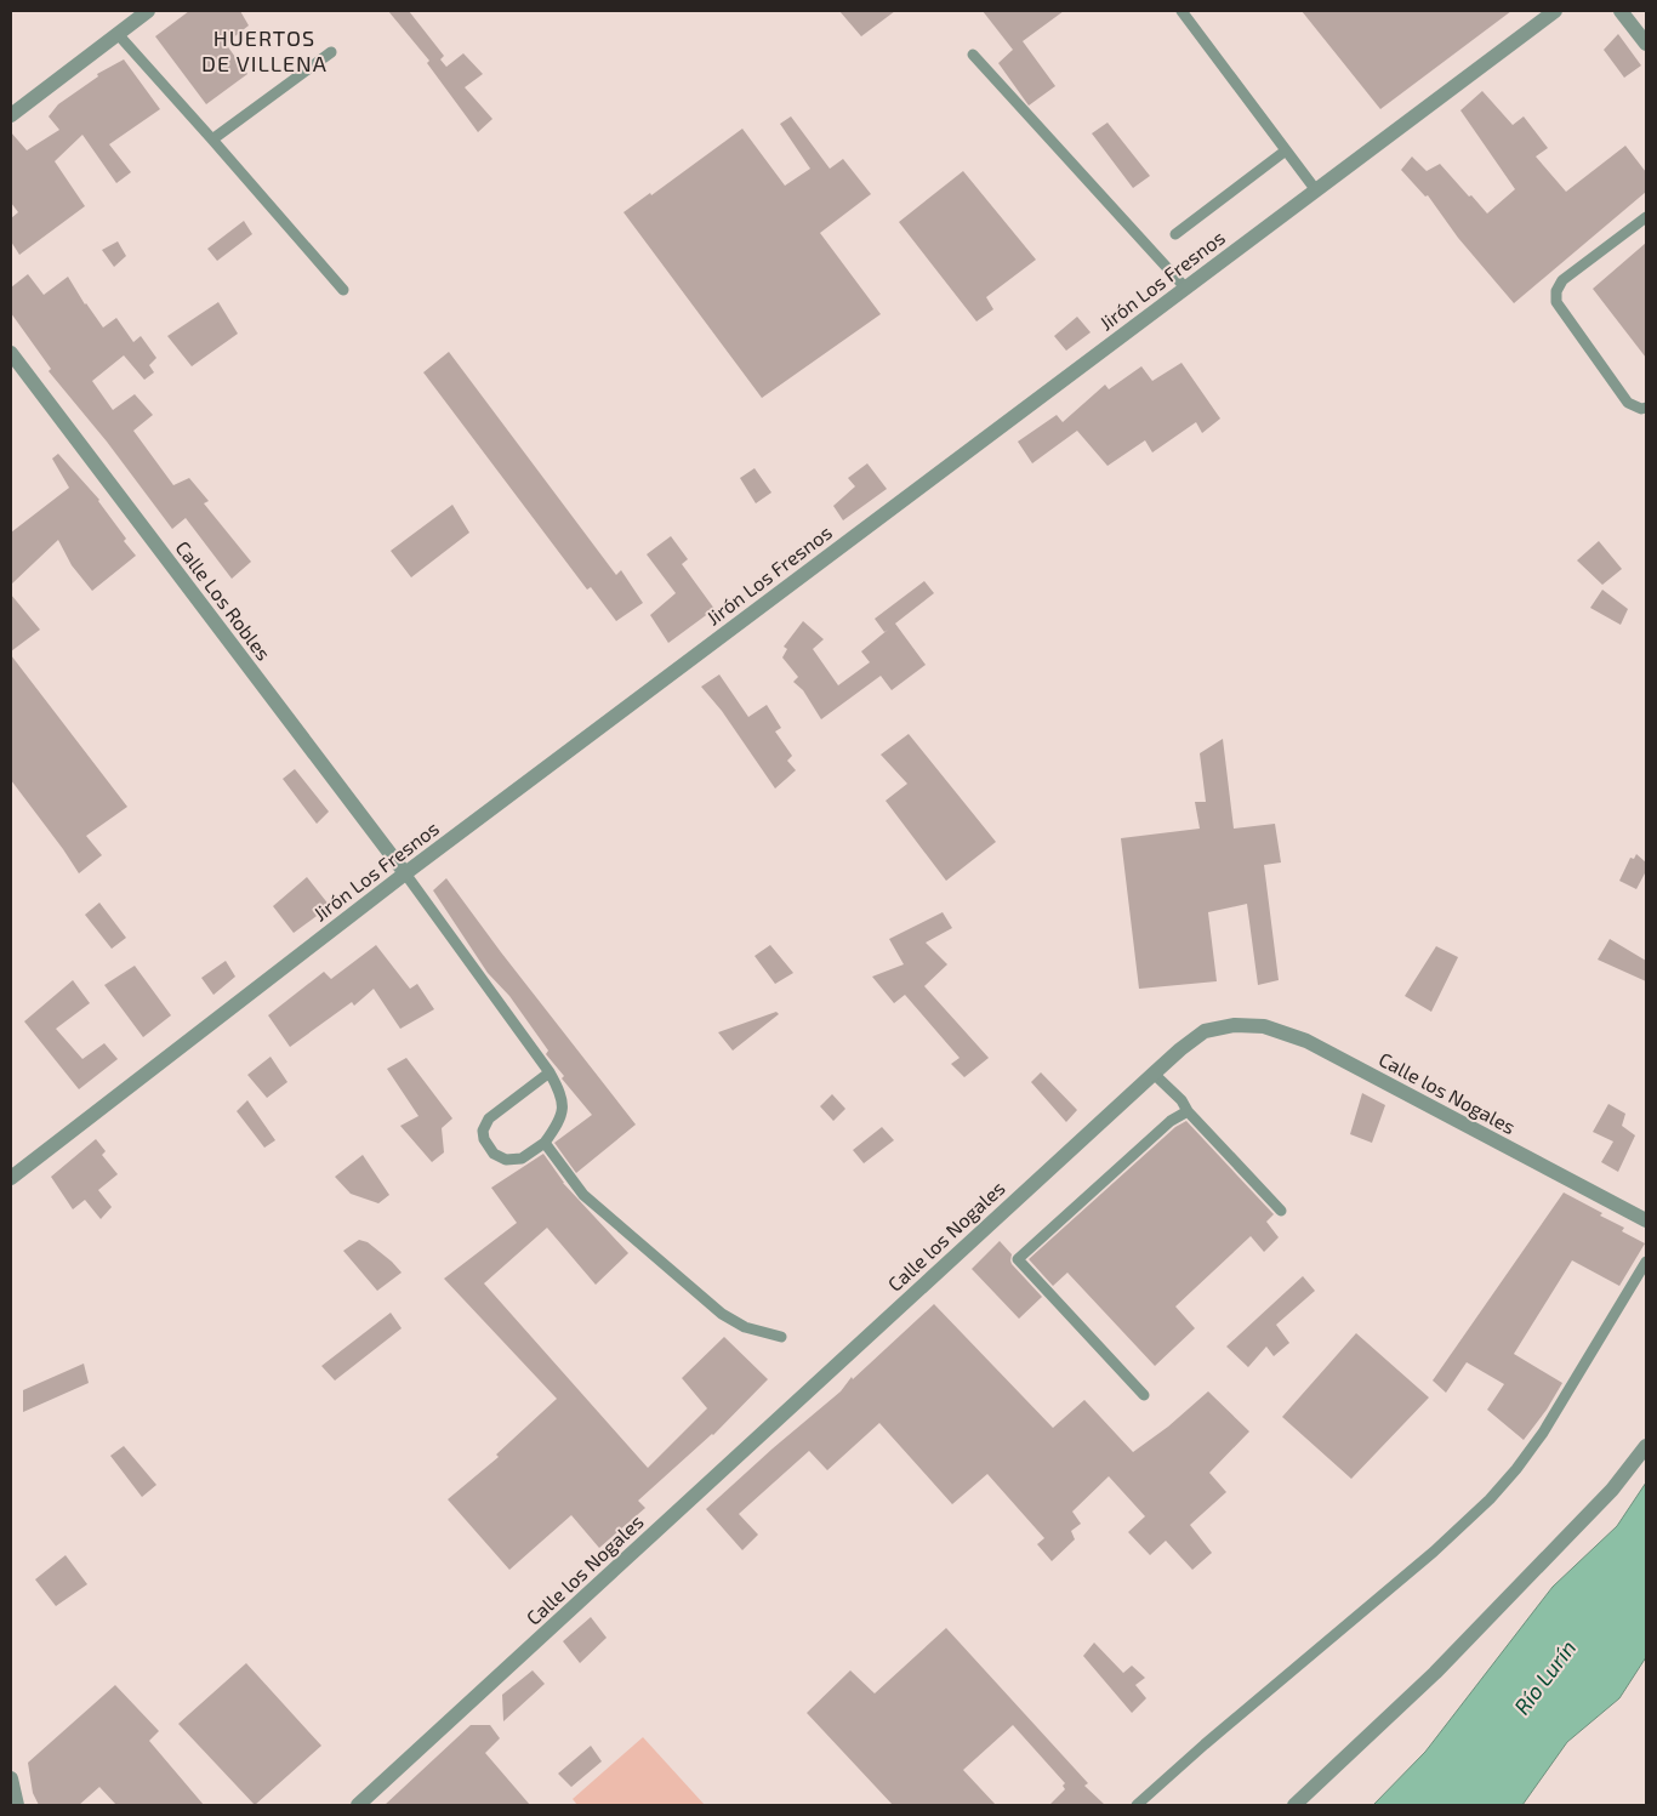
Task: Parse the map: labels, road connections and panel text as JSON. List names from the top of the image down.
{
  "streets": {
    "street": ["Jirón Los Fresnos", "Calle Los Robles", "Calle los Nogales"]
  },
  "crossings": [
    ["Jirón Los Fresnos", "Calle Los Robles"]
  ],
  "districts": ["HUERTOS DE VILLENA"],
  "water": ["Río Lurín"]
}
